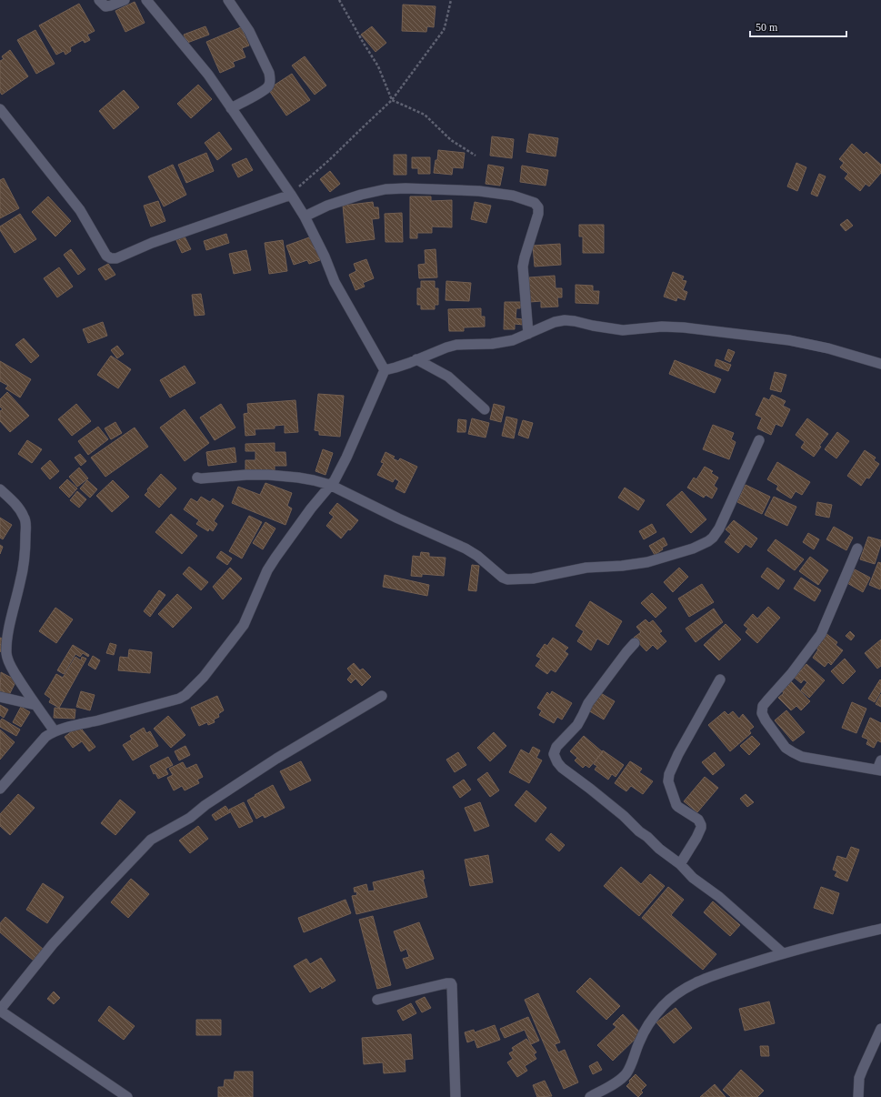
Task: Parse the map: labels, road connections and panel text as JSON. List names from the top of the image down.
{
  "scale_bar": "50 m"
}
